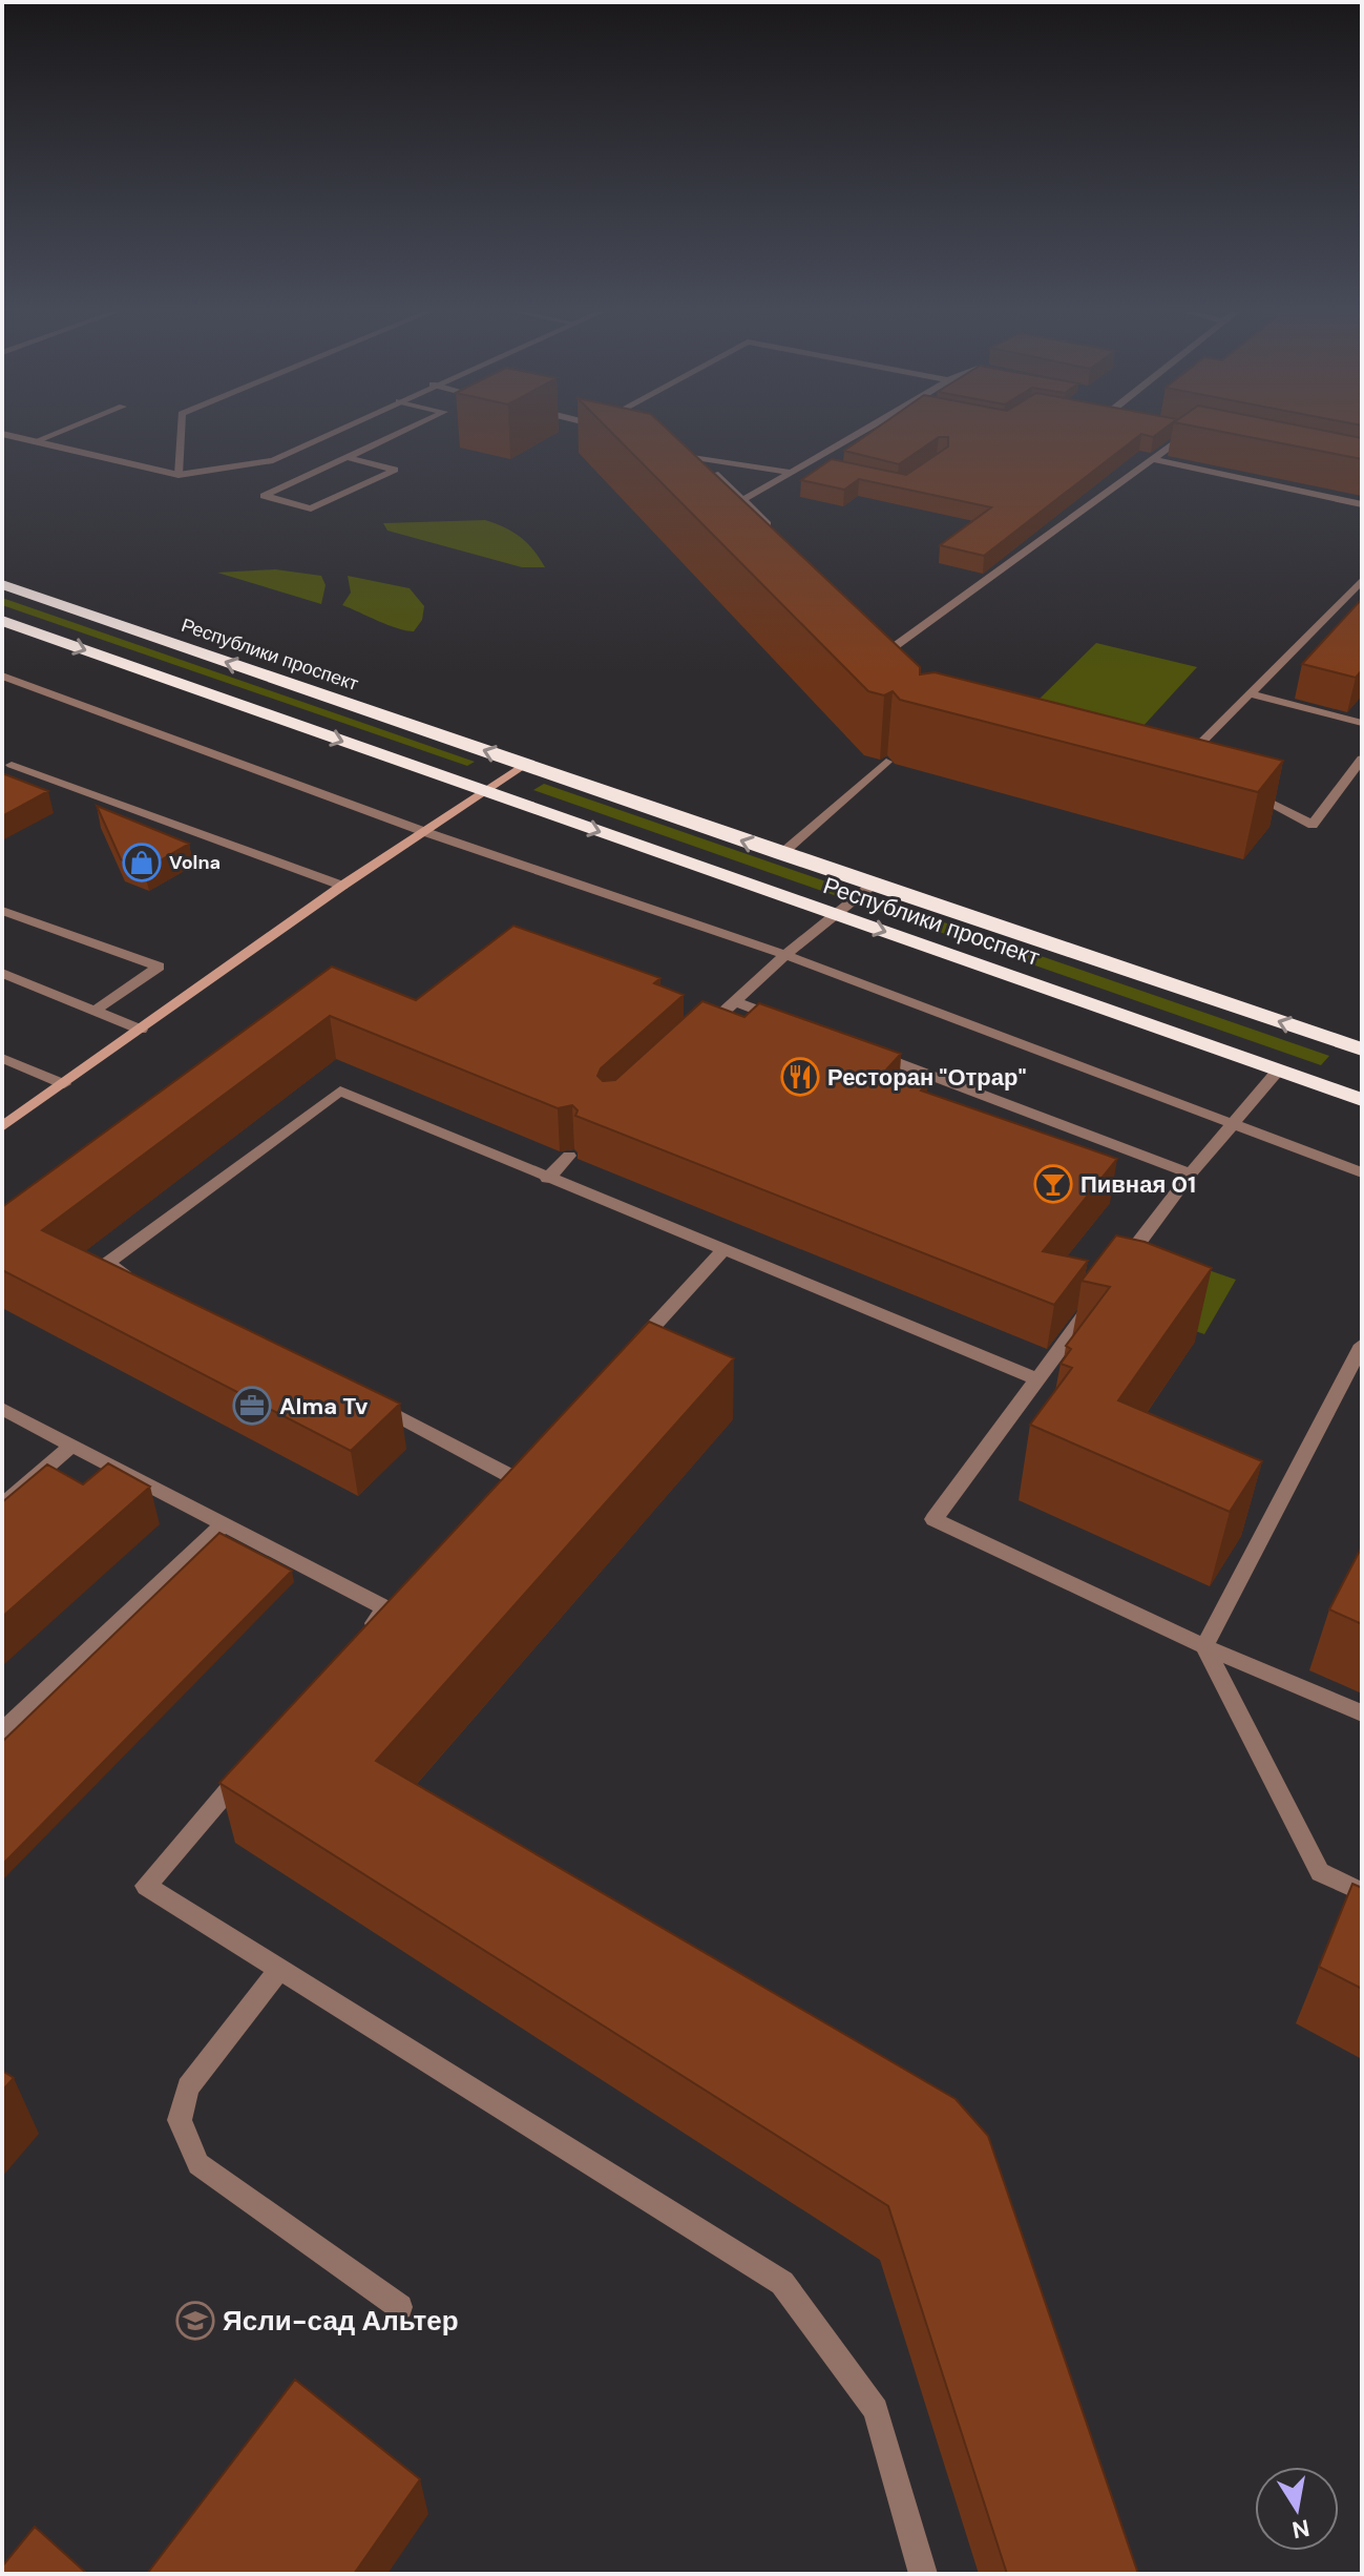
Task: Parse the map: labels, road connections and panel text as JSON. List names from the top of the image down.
{
  "streets": {
    "highway": ["Республики проспект"]
  },
  "places": {
    "shop": ["Volna"],
    "restaurant": ["Ресторан \"Отрар\""],
    "bar": ["Пивная 01"],
    "office": ["Alma Tv"],
    "school or university": ["Ясли-сад Альтер"]
  },
  "north": "bottom"
}
